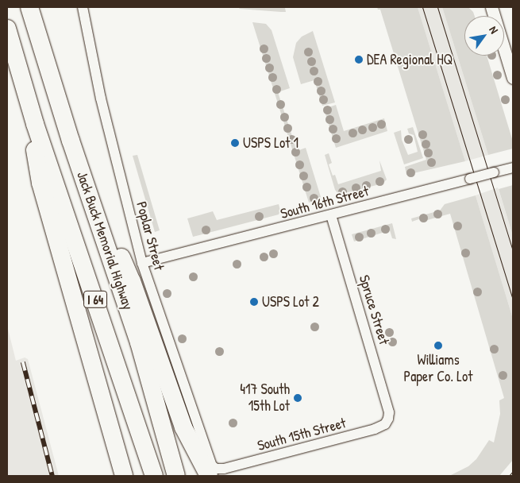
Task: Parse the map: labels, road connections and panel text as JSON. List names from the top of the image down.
{
  "streets": {
    "highway": ["Jack Buck Memorial Highway", "I 64"],
    "street": [
      "South 16th Street",
      "Poplar Street",
      "Spruce Street",
      "South 15th Street"
    ]
  },
  "crossings": [
    ["South 16th Street", "Poplar Street"],
    ["South 16th Street", "Spruce Street"],
    ["Poplar Street", "South 15th Street"],
    ["Spruce Street", "South 15th Street"]
  ],
  "places": [
    "DEA Regional HQ",
    "USPS Lot 1",
    "USPS Lot 2",
    "Williams Paper Co. Lot",
    "417 South 15th Lot"
  ],
  "north": "top right"
}
